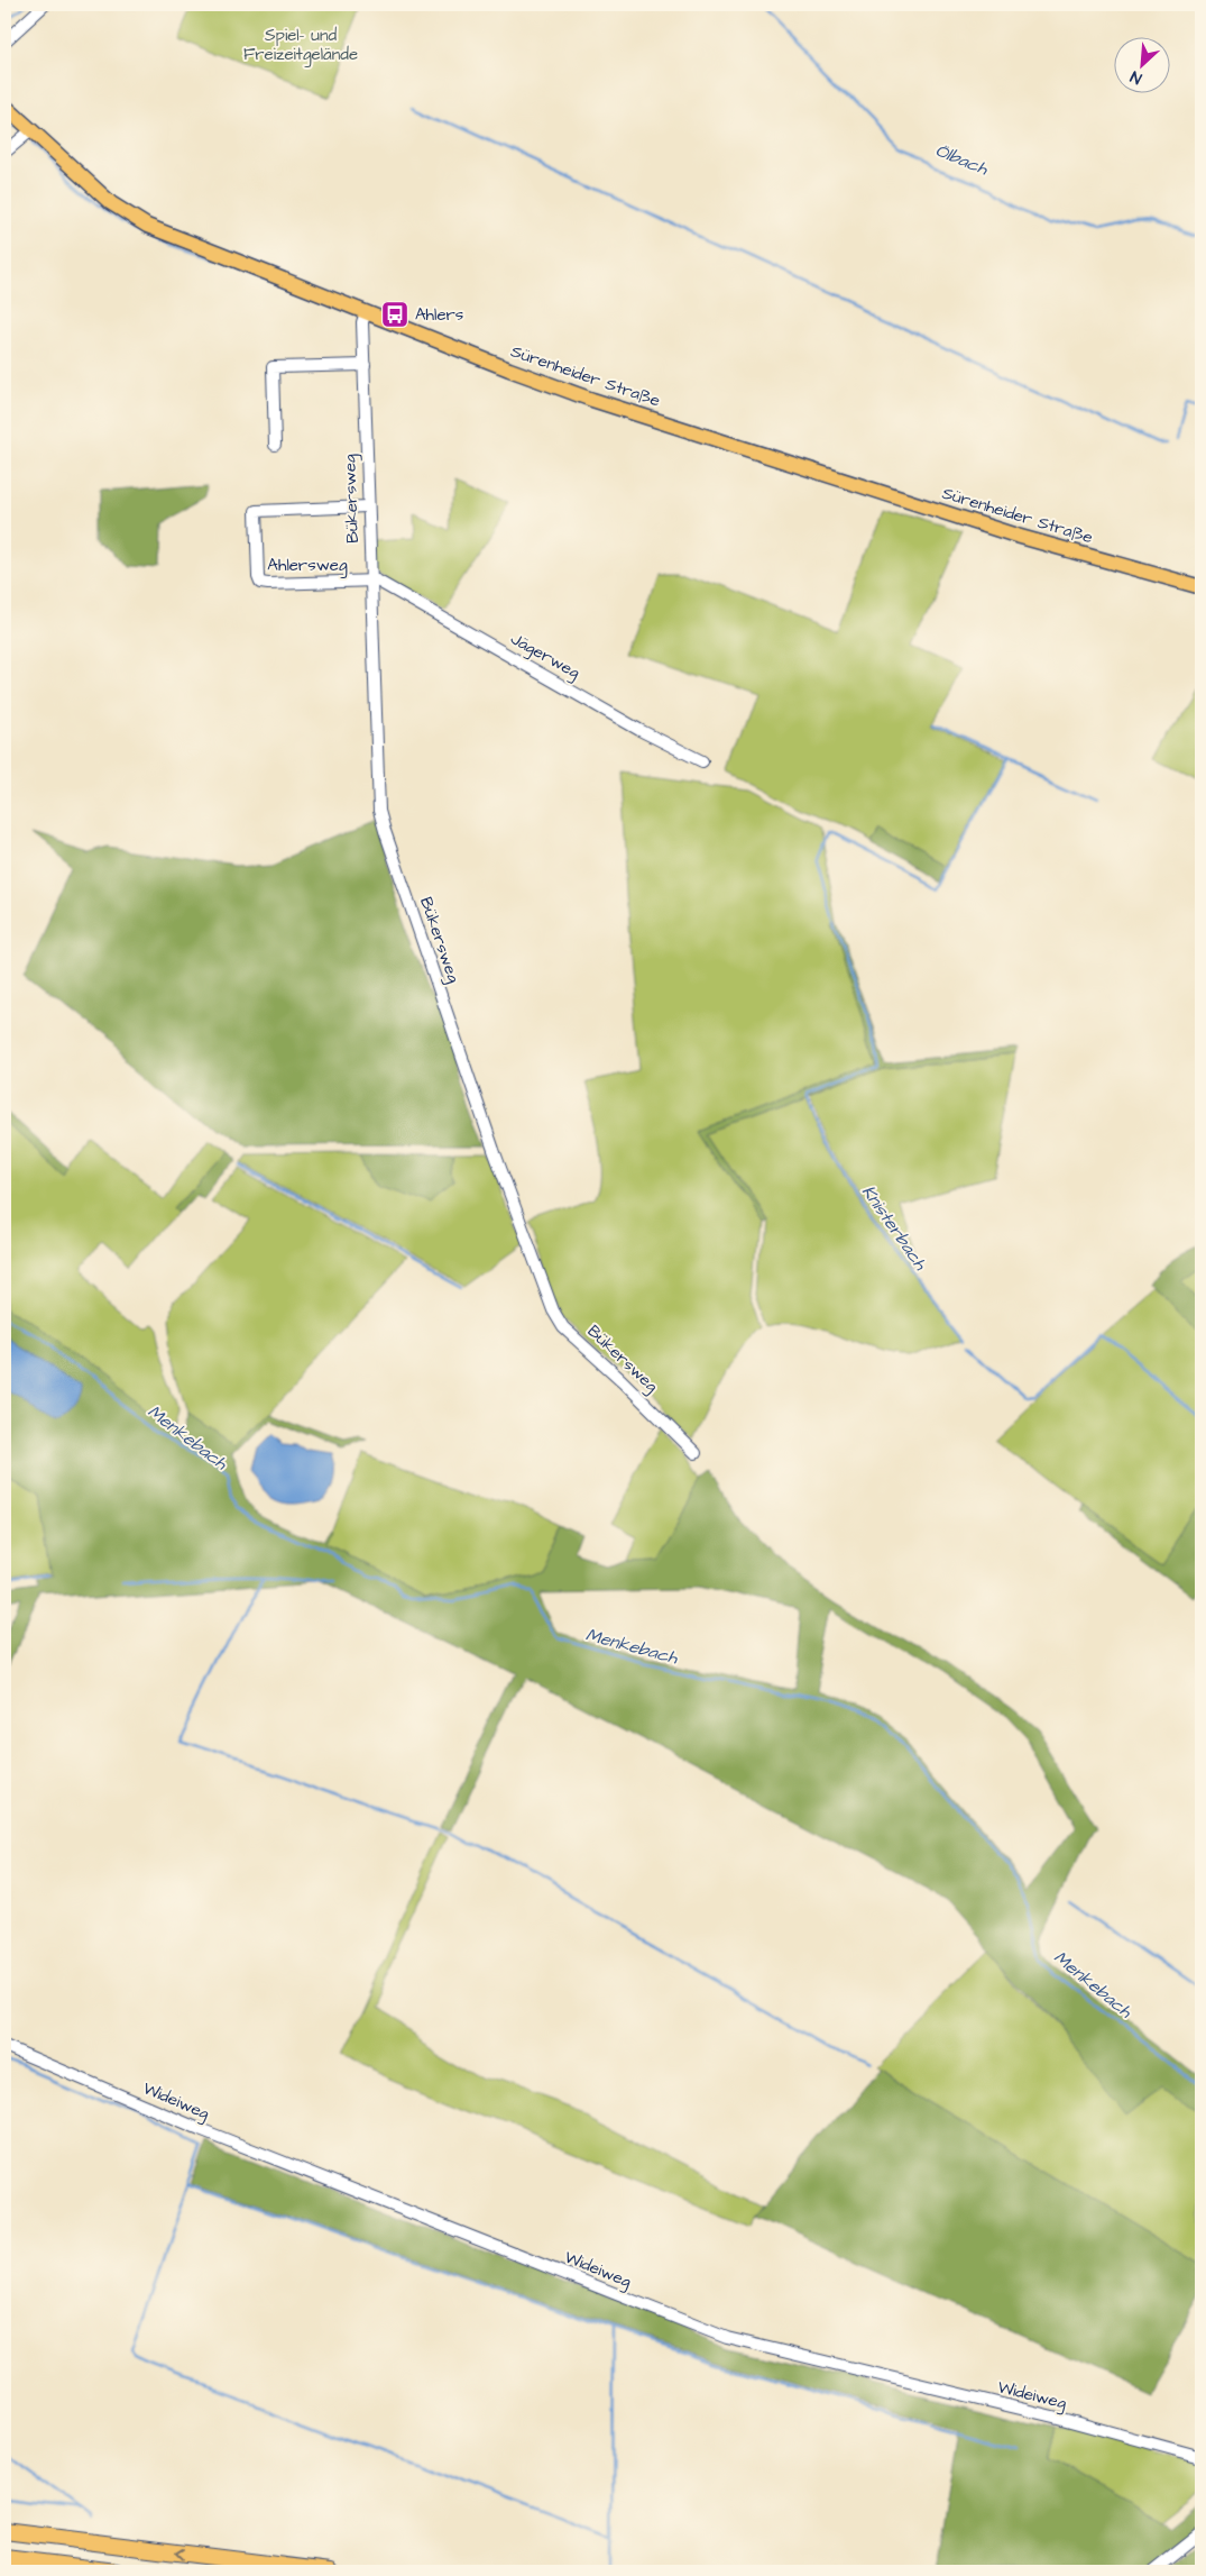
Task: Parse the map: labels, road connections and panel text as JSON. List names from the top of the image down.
{
  "streets": {
    "main road": ["Sürenheider Straße"],
    "street": [
      "Bükersweg",
      "Ahlersweg",
      "Jägerweg",
      "Wideiweg"
    ]
  },
  "crossings": [
    ["Sürenheider Straße", "Bükersweg"],
    ["Bükersweg", "Ahlersweg"],
    ["Bükersweg", "Jägerweg"],
    ["Ahlersweg", "Jägerweg"]
  ],
  "water": ["Ölbach", "Knisterbach", "Menkebach"],
  "parks": ["Spiel- und Freizeitgelände"],
  "places": {
    "bus stop": ["Ahlers"]
  },
  "north": "bottom left"
}
